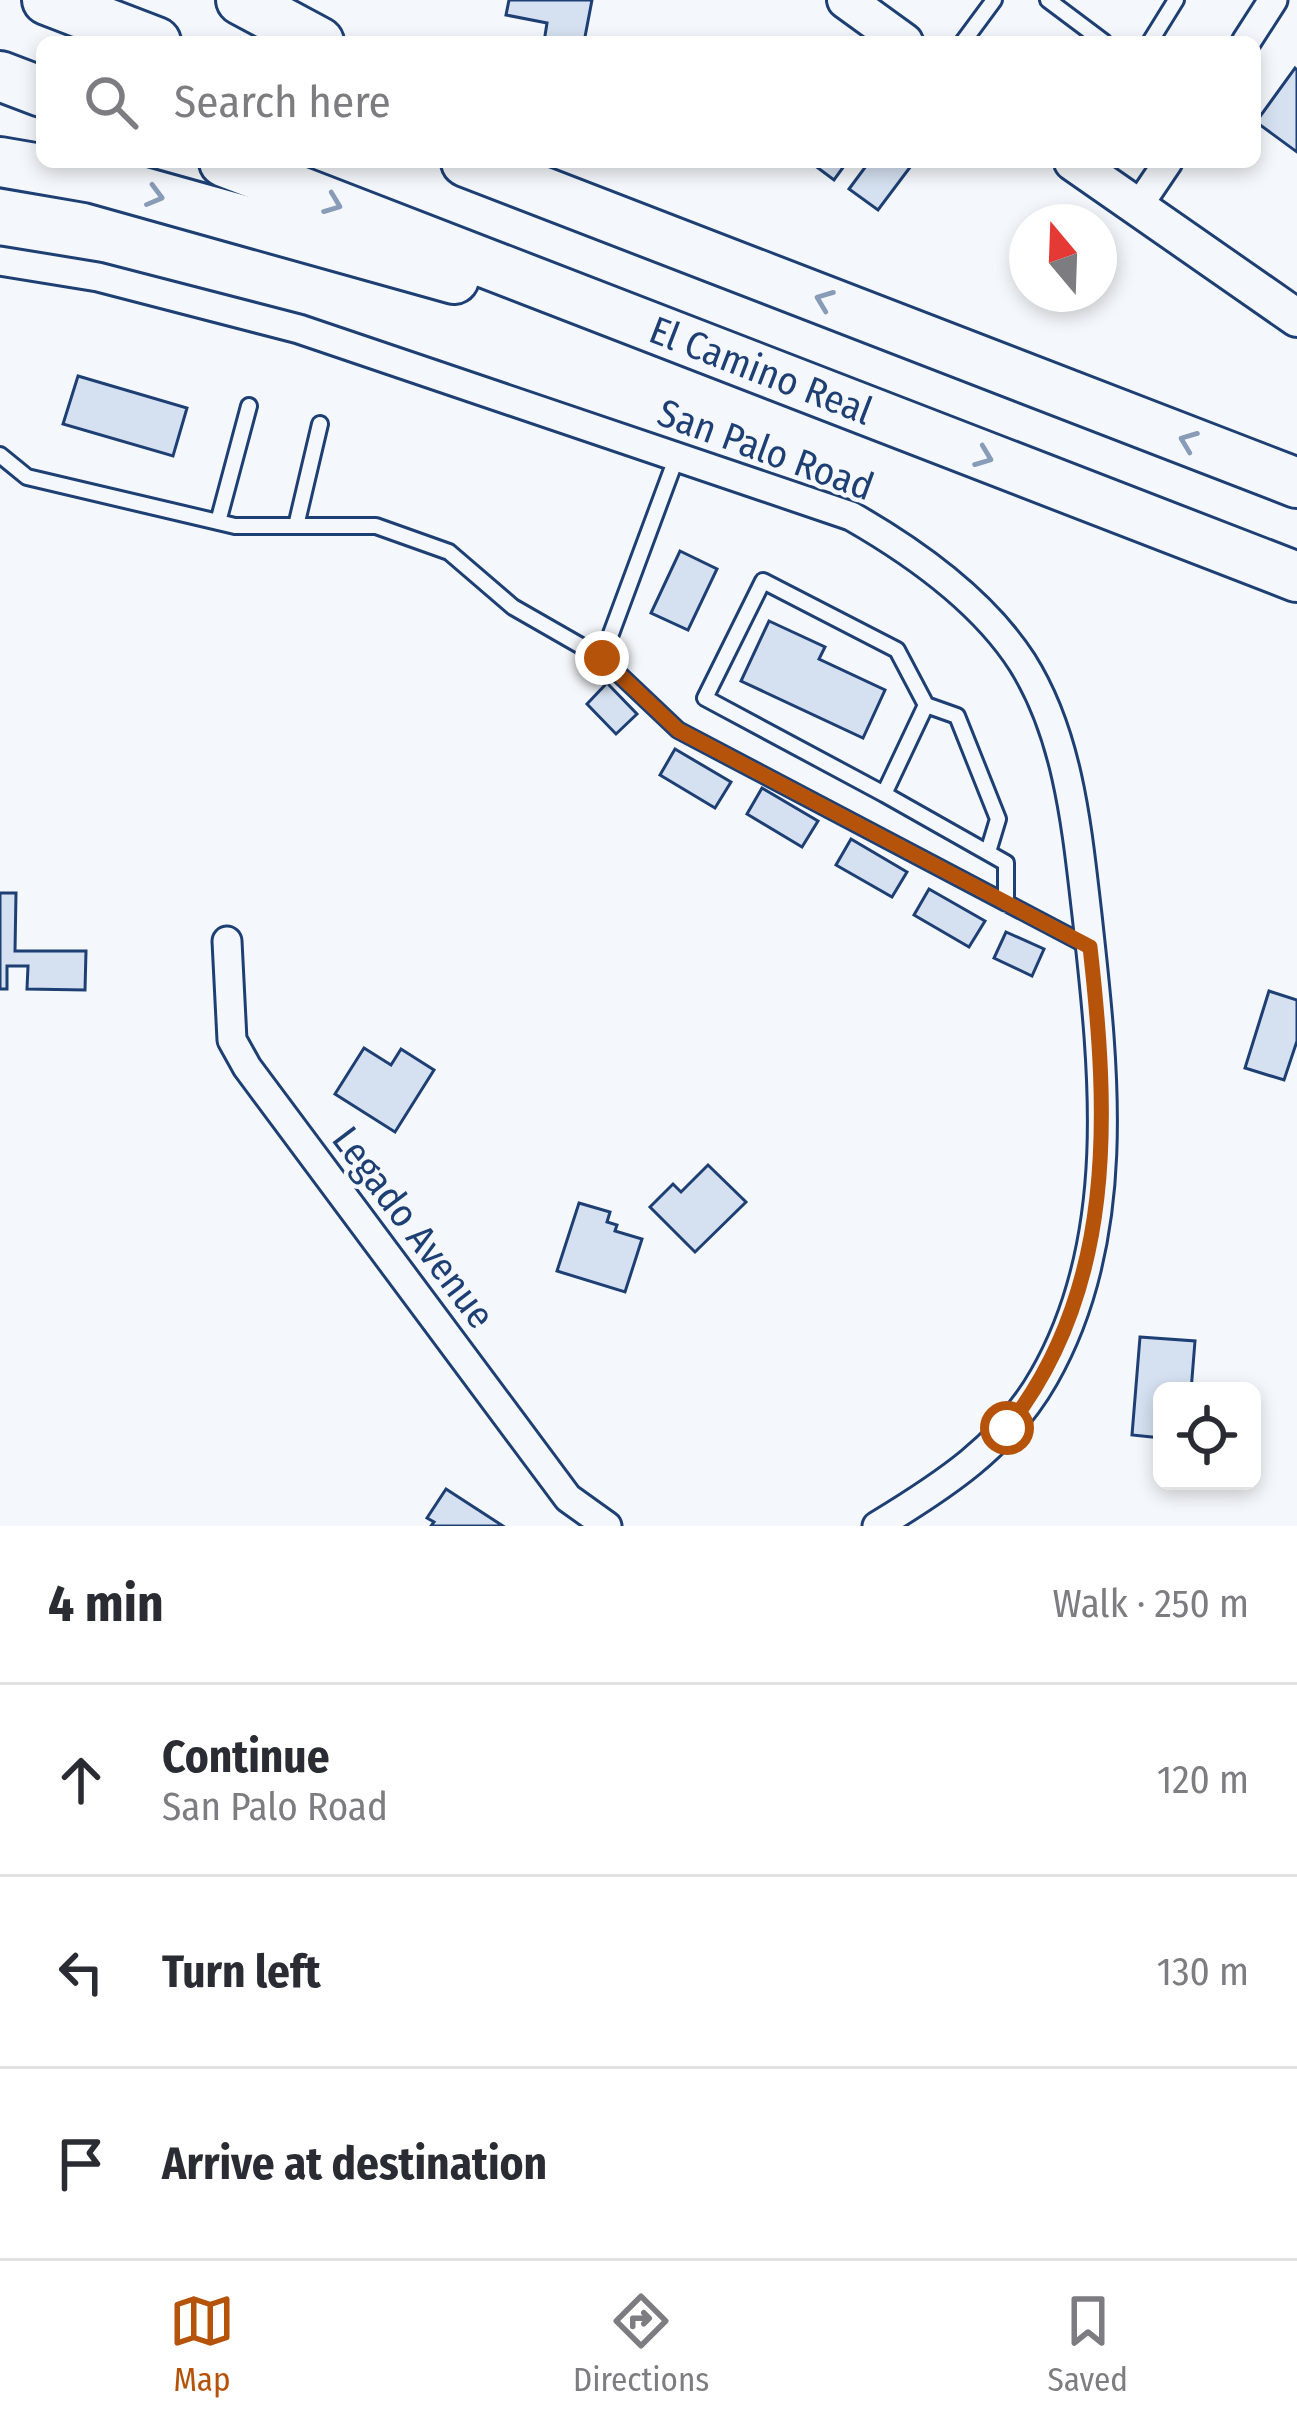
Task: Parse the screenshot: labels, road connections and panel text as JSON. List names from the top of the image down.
{
  "streets": {
    "highway": ["El Camino Real"],
    "street": ["San Palo Road", "Legado Avenue"]
  },
  "north": "top",
  "page": {
    "search": "Search here",
    "heading": ["4 min", "Walk · 250 m"],
    "list": [
      ["Continue", "San Palo Road", "120 m"],
      ["Turn left", "130 m"],
      "Arrive at destination"
    ],
    "nav": ["Map", "Directions", "Saved"]
  }
}
